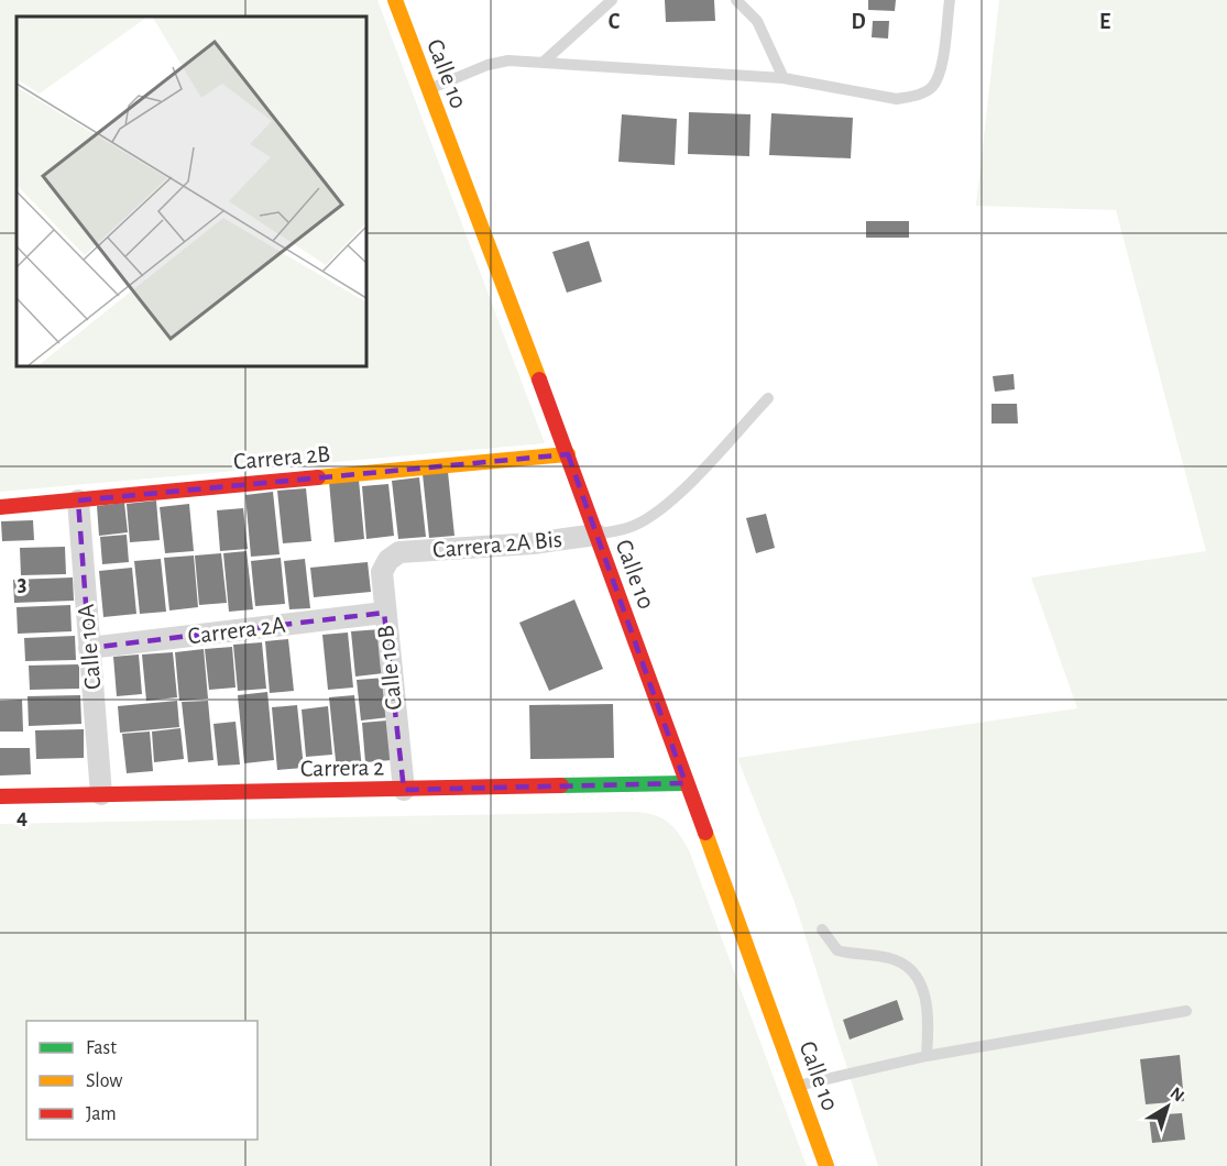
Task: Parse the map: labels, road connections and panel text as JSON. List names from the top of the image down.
{
  "streets": {
    "street": [
      "Calle 10",
      "Carrera 2B",
      "Carrera 2A Bis",
      "Carrera 2A",
      "Calle 10A",
      "Calle 10B",
      "Carrera 2"
    ]
  },
  "crossings": [
    ["Calle 10", "Carrera 2B"],
    ["Calle 10", "Carrera 2A Bis"],
    ["Calle 10", "Carrera 2"],
    ["Carrera 2B", "Calle 10A"],
    ["Carrera 2A Bis", "Calle 10B"],
    ["Carrera 2A", "Calle 10A"],
    ["Carrera 2A", "Calle 10B"],
    ["Calle 10A", "Carrera 2"],
    ["Calle 10B", "Carrera 2"]
  ],
  "legend": ["Fast", "Slow", "Jam"],
  "north": "top right",
  "grid": {
    "columns": ["C", "D", "E"],
    "rows": ["3", "4"]
  }
}
